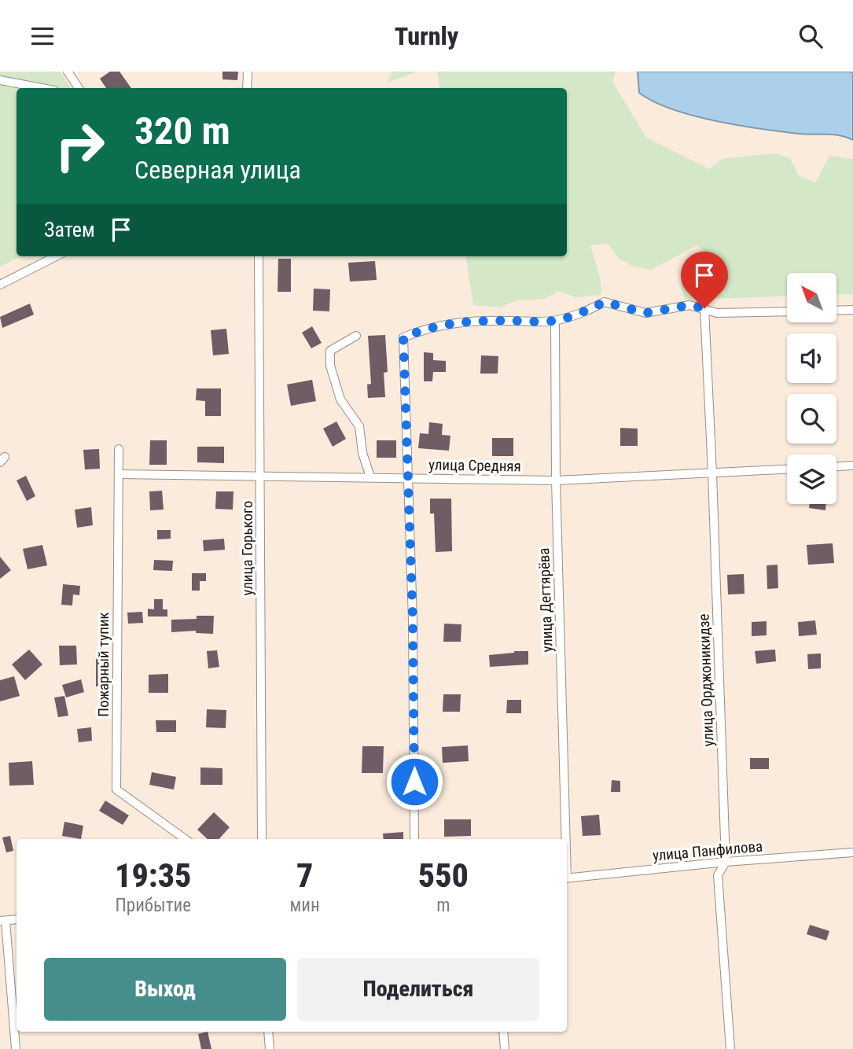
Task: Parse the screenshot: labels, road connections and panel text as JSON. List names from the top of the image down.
{
  "streets": {
    "street": [
      "улица Средняя",
      "улица Горького",
      "улица Дегтярёва",
      "Пожарный тупик",
      "улица Орджоникидзе",
      "улица Панфилова"
    ]
  },
  "crossings": [
    ["улица Средняя", "улица Горького"],
    ["улица Средняя", "улица Дегтярёва"],
    ["улица Средняя", "Пожарный тупик"],
    ["улица Средняя", "улица Орджоникидзе"],
    ["улица Орджоникидзе", "улица Панфилова"]
  ],
  "north": "top left",
  "page": {
    "header": "Turnly",
    "turn": ["320 m", "Северная улица"],
    "then": "Затем",
    "eta": [
      "19:35",
      "Прибытие",
      "7",
      "мин",
      "550",
      "m"
    ],
    "buttons": ["Выход", "Поделиться"]
  }
}
